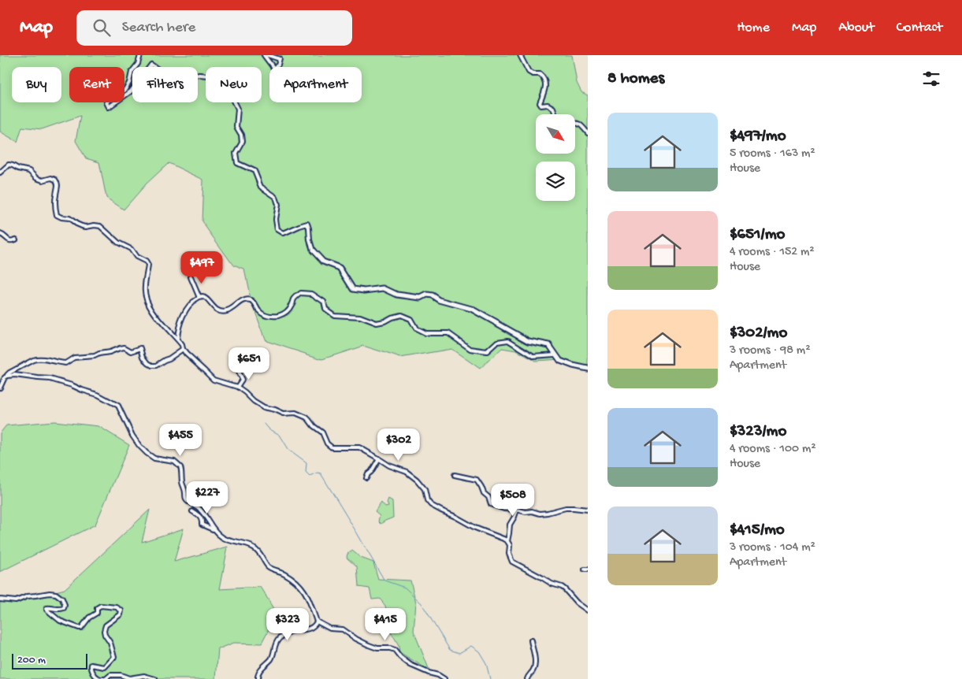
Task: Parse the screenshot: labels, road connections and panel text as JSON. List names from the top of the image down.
{
  "scale_bar": "200 m",
  "north": "bottom right",
  "page": {
    "header": "Map",
    "search": "Search here",
    "nav": [
      "Home",
      "Map",
      "About",
      "Contact"
    ],
    "heading": "8 homes",
    "chip": [
      "Buy",
      "Rent",
      "Filters",
      "New",
      "Apartment"
    ],
    "list": [
      {
        "name": "$497/mo",
        "note": "5 rooms · 163 m² · House"
      },
      {
        "name": "$651/mo",
        "note": "4 rooms · 152 m² · House"
      },
      {
        "name": "$302/mo",
        "note": "3 rooms · 98 m² · Apartment"
      },
      {
        "name": "$323/mo",
        "note": "4 rooms · 100 m² · House"
      },
      {
        "name": "$415/mo",
        "note": "3 rooms · 104 m² · Apartment"
      }
    ],
    "price": [
      "$497",
      "$651",
      "$455",
      "$302",
      "$227",
      "$508",
      "$323",
      "$415"
    ],
    "scale": "200 m"
  }
}
